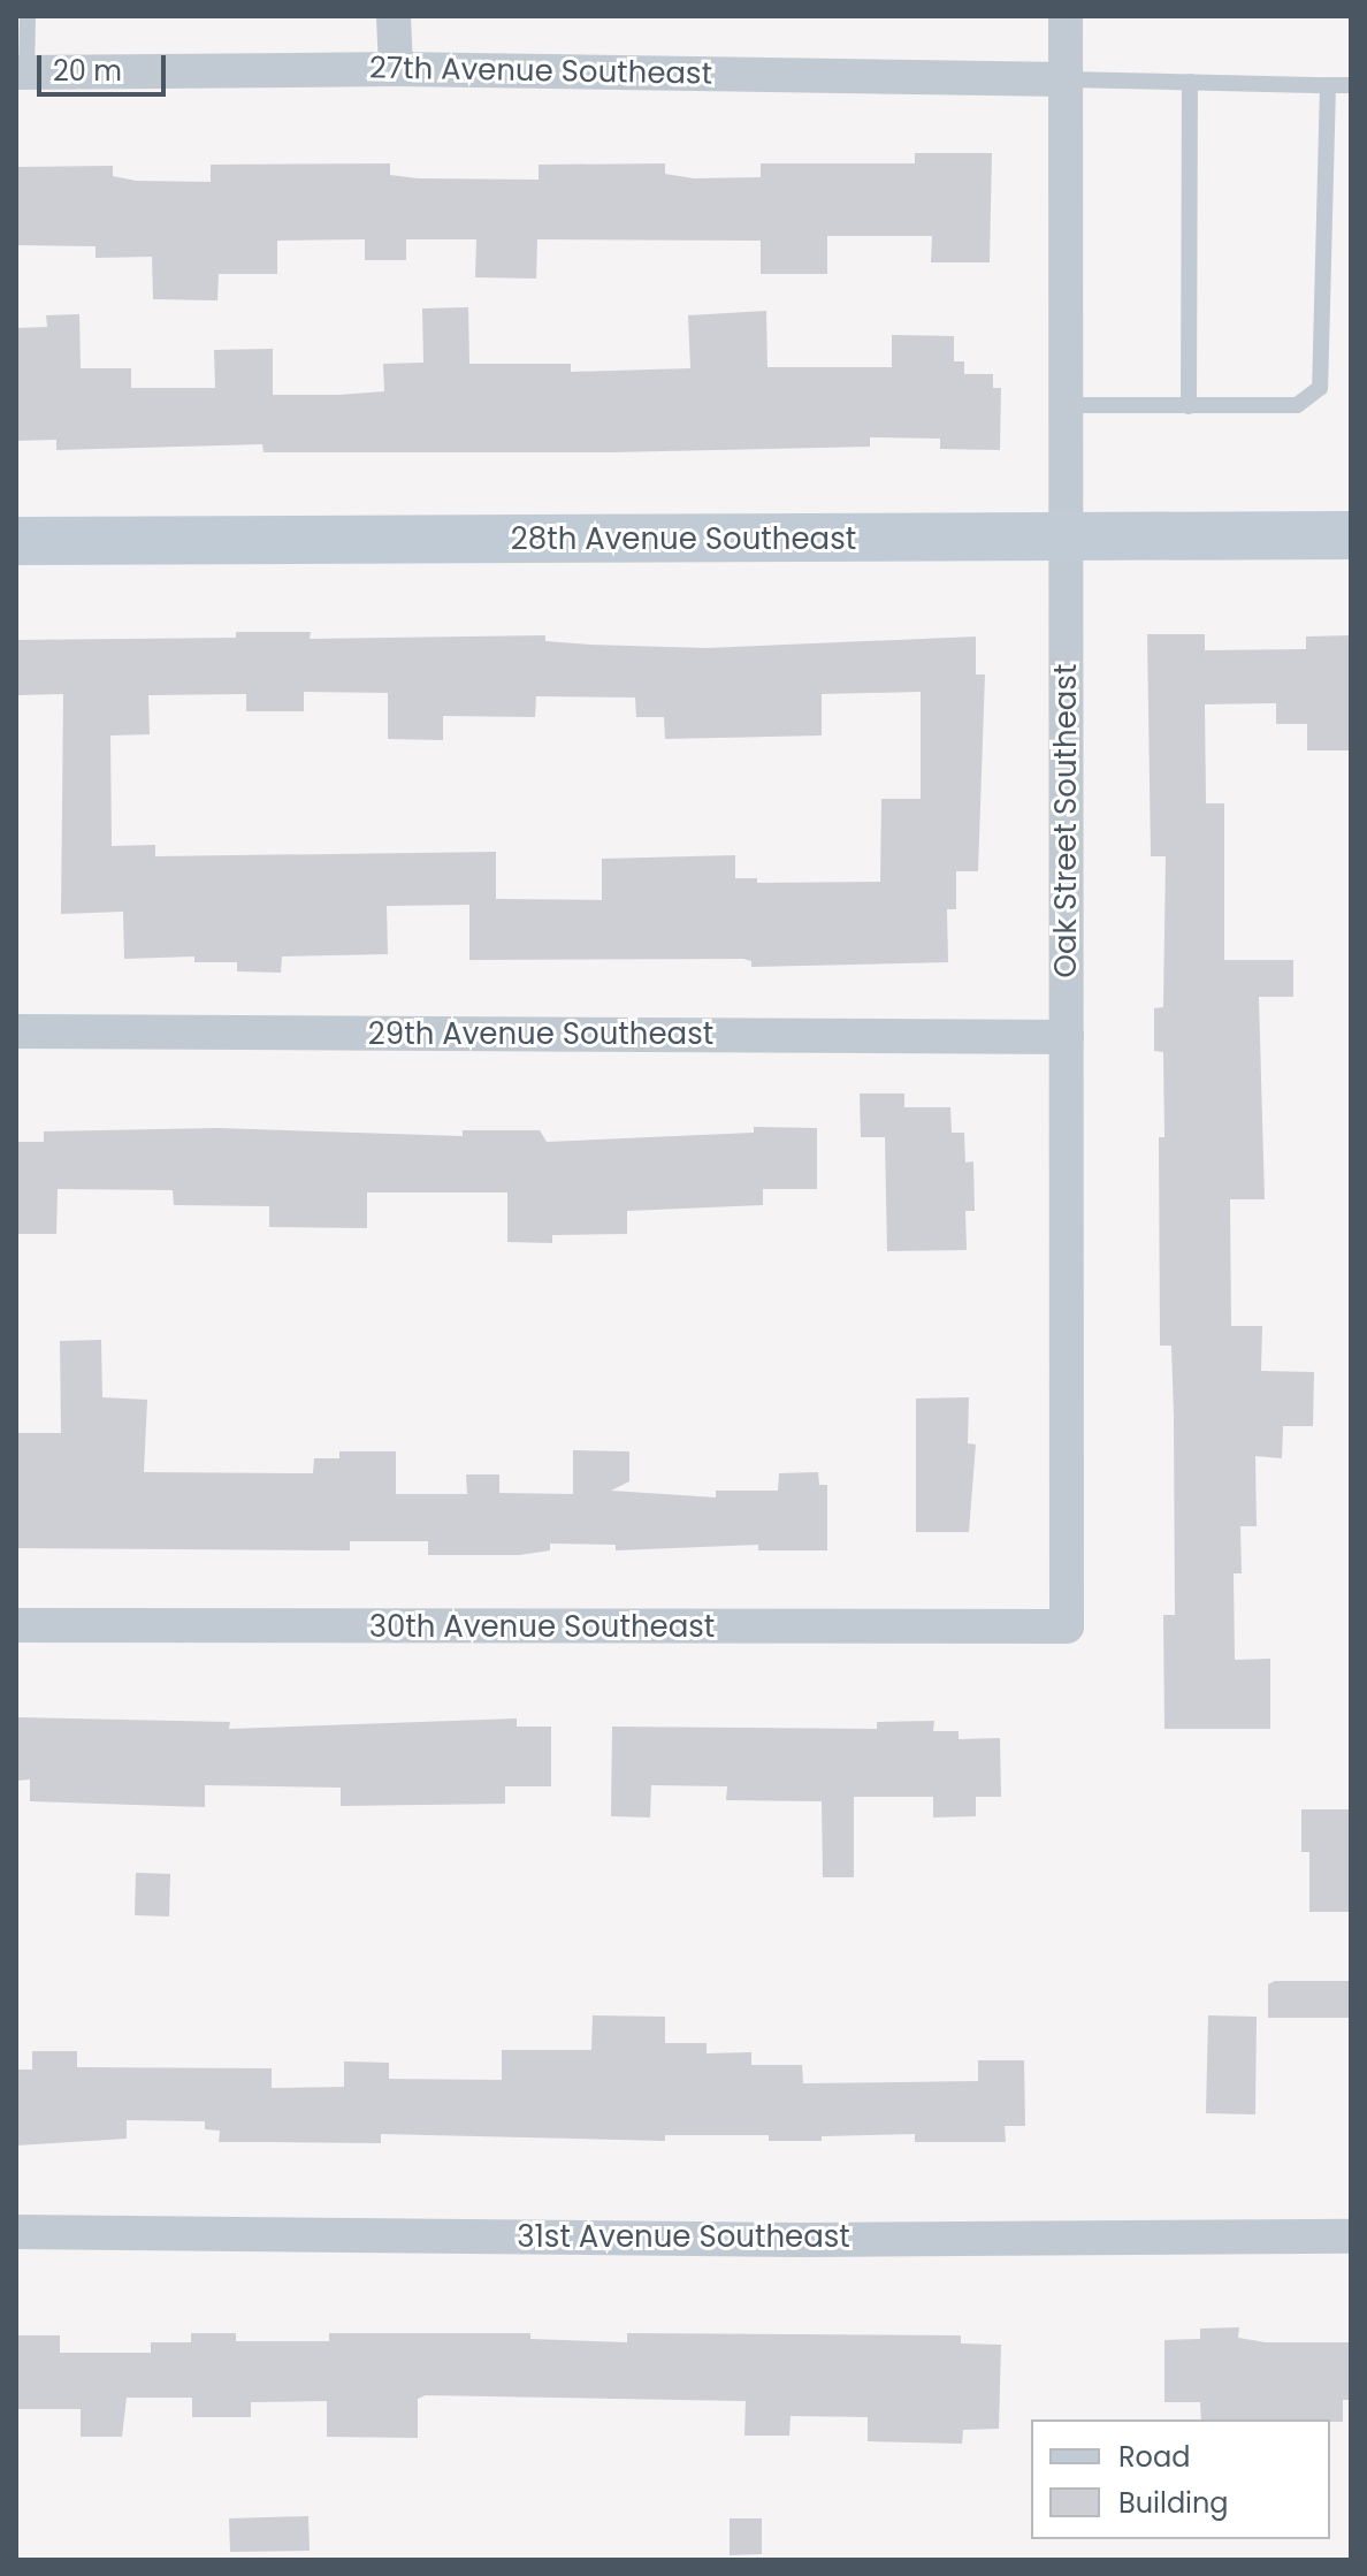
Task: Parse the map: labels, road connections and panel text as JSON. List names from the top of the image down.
{
  "streets": {
    "street": [
      "27th Avenue Southeast",
      "28th Avenue Southeast",
      "Oak Street Southeast",
      "29th Avenue Southeast",
      "30th Avenue Southeast",
      "31st Avenue Southeast"
    ]
  },
  "crossings": [
    ["27th Avenue Southeast", "Oak Street Southeast"],
    ["28th Avenue Southeast", "Oak Street Southeast"],
    ["Oak Street Southeast", "29th Avenue Southeast"],
    ["Oak Street Southeast", "30th Avenue Southeast"]
  ],
  "legend": ["Road", "Building"],
  "scale_bar": "20 m"
}
